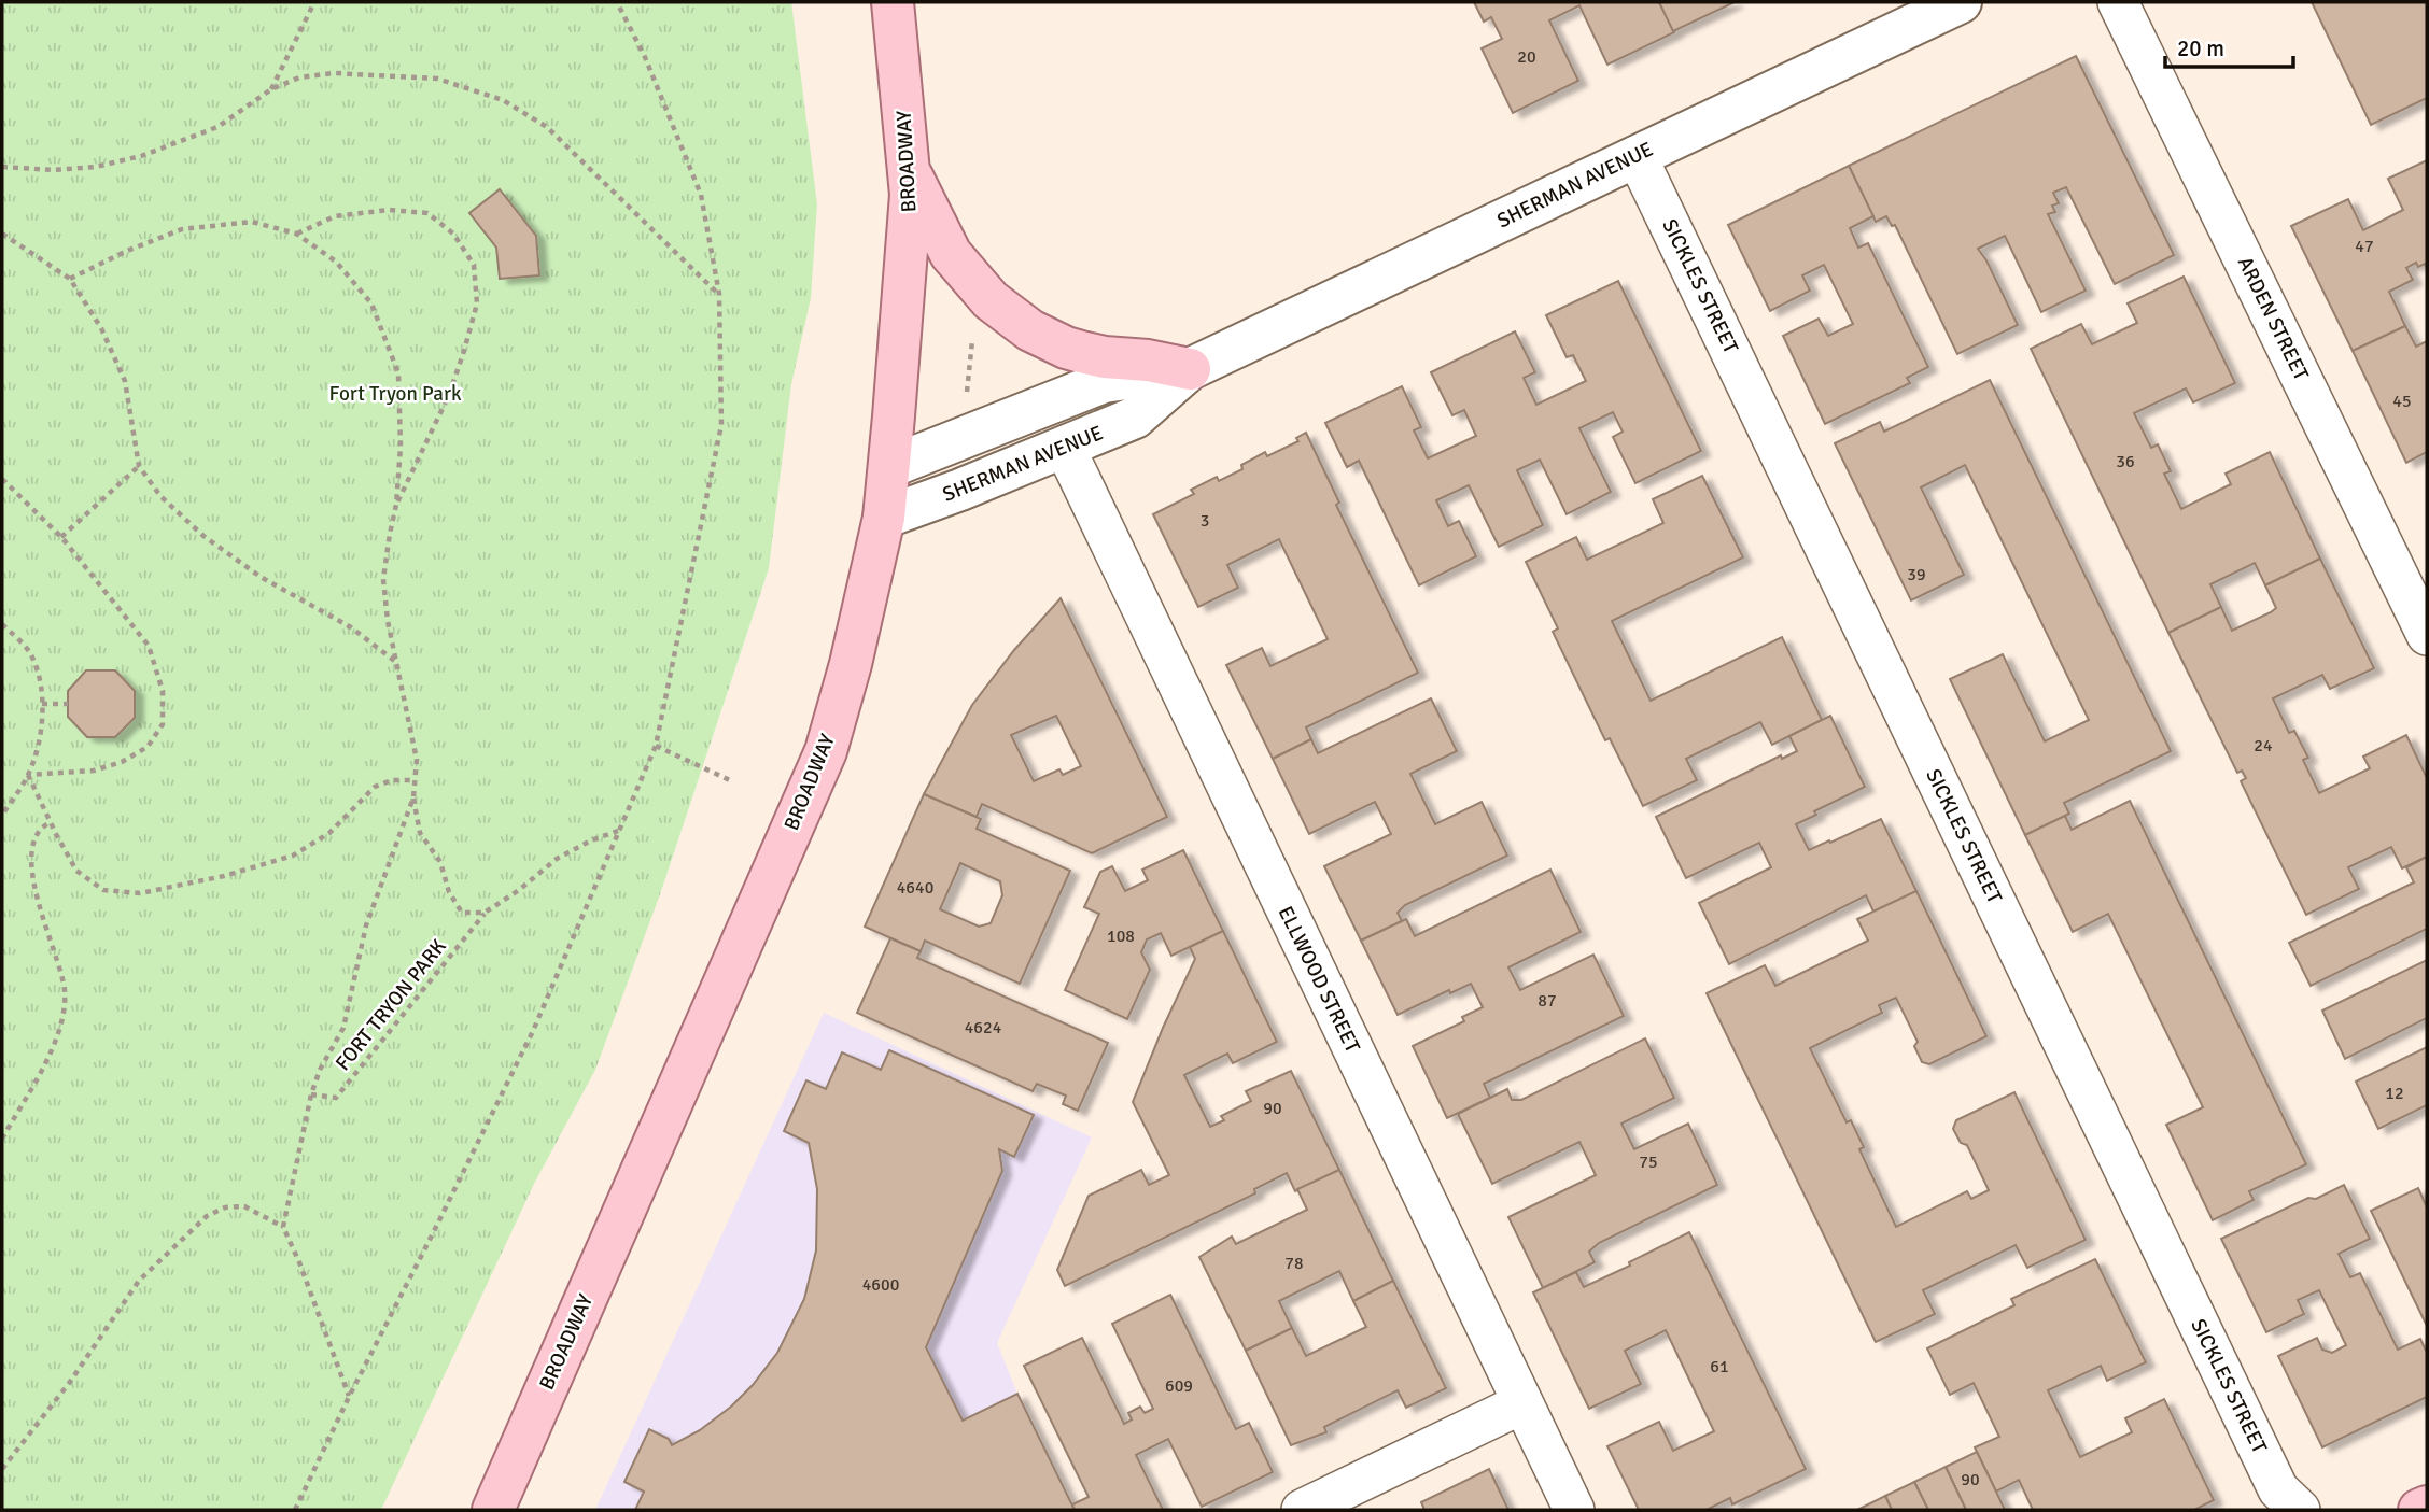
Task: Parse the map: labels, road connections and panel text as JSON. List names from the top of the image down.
{
  "streets": {
    "main road": ["BROADWAY", "SHERMAN AVENUE"],
    "street": ["SICKLES STREET", "ARDEN STREET", "ELLWOOD STREET"],
    "path": ["FORT TRYON PARK"]
  },
  "crossings": [
    ["BROADWAY", "SHERMAN AVENUE"],
    ["SHERMAN AVENUE", "SICKLES STREET"],
    ["SHERMAN AVENUE", "ELLWOOD STREET"]
  ],
  "parks": ["Fort Tryon Park"],
  "house_numbers": [
    "20",
    "47",
    "45",
    "36",
    "3",
    "39",
    "24",
    "4640",
    "108",
    "87",
    "4624",
    "12",
    "90",
    "75",
    "78",
    "4600",
    "61",
    "609",
    "90"
  ],
  "scale_bar": "20 m"
}
